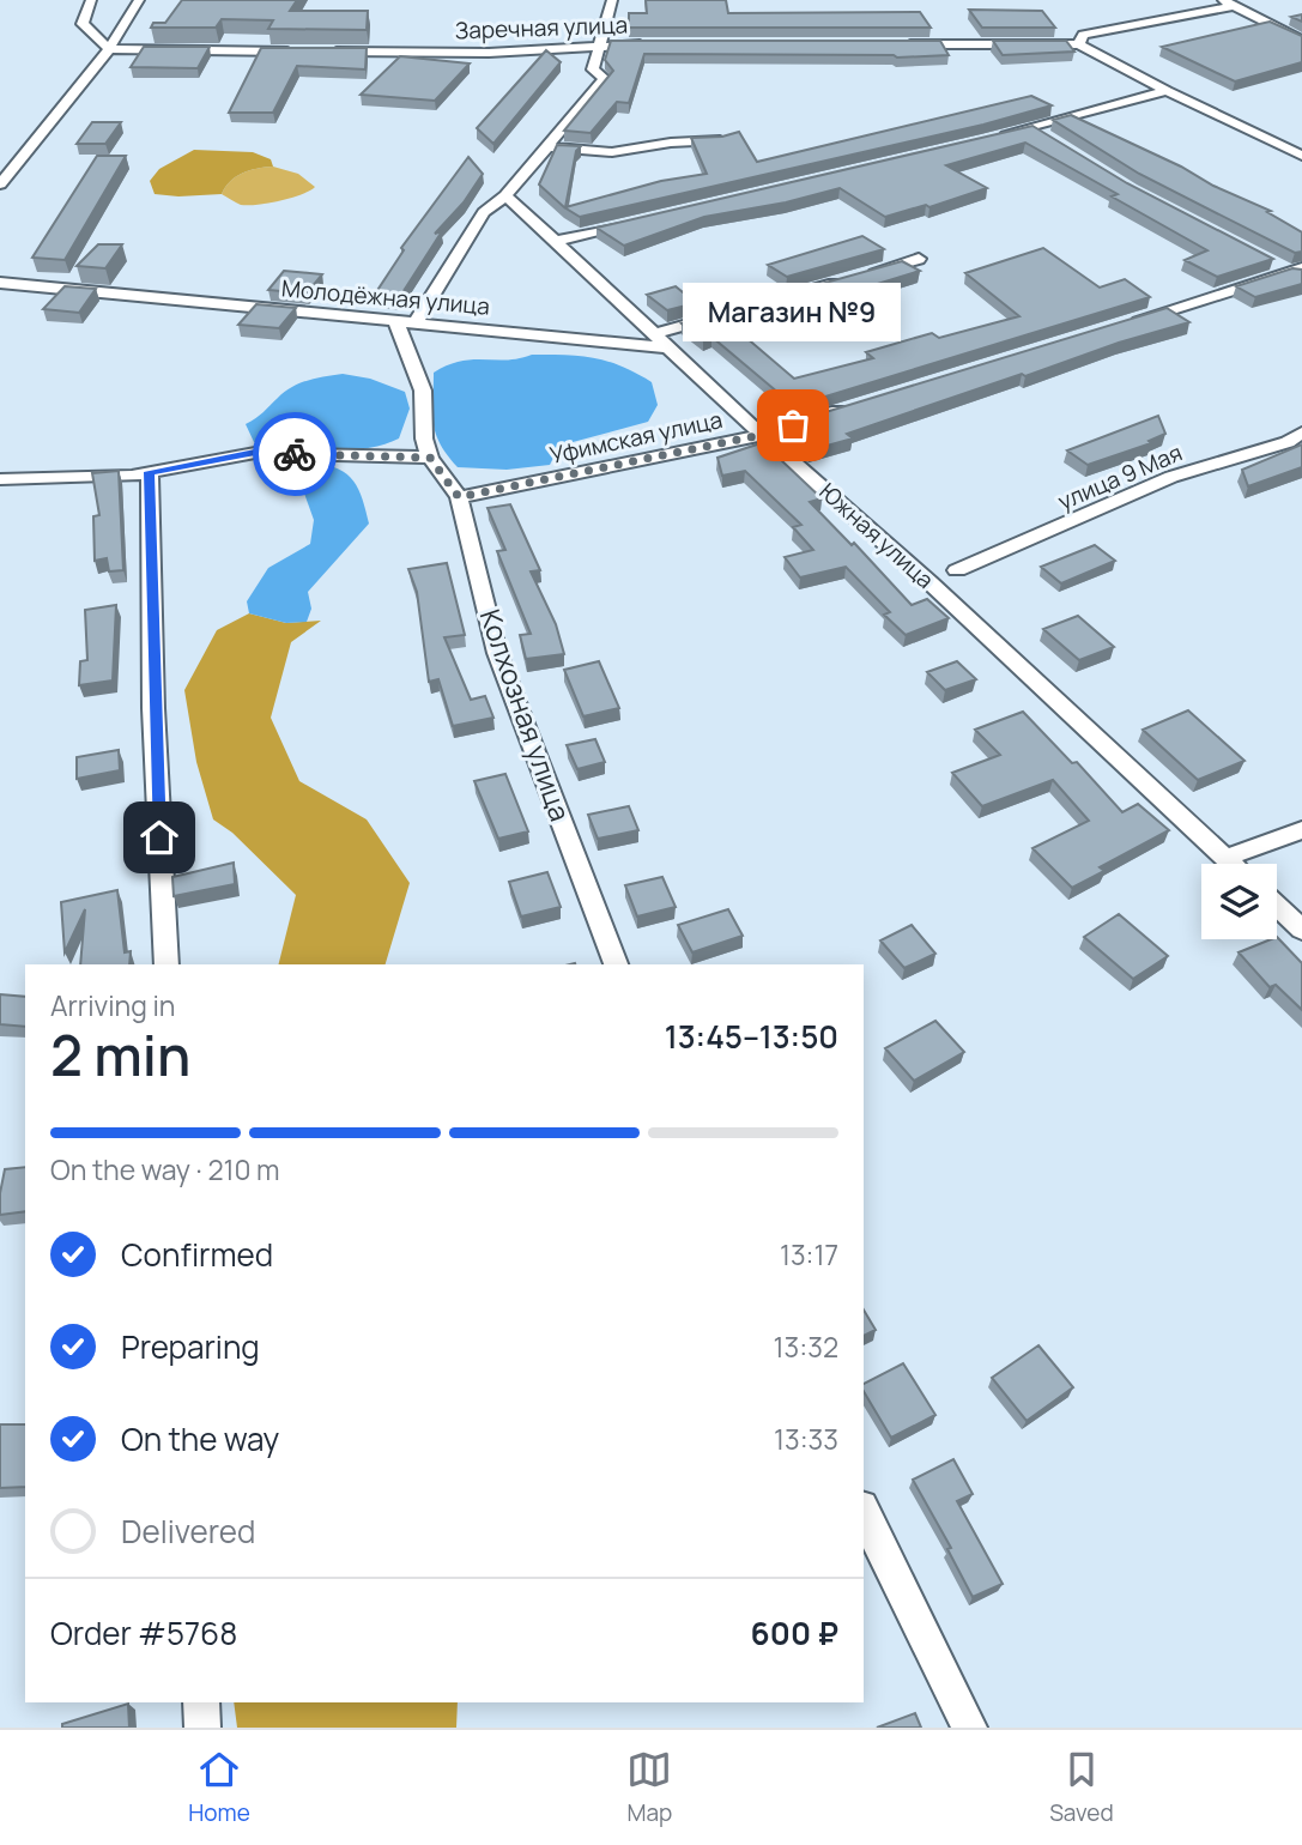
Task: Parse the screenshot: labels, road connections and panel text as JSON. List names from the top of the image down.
{
  "streets": {
    "street": [
      "Заречная улица",
      "Молодёжная улица",
      "Уфимская улица",
      "улица 9 Мая",
      "Южная улица",
      "Колхозная улица"
    ]
  },
  "crossings": [
    ["Молодёжная улица", "Южная улица"],
    ["Молодёжная улица", "Колхозная улица"],
    ["Уфимская улица", "Южная улица"],
    ["Уфимская улица", "Колхозная улица"]
  ],
  "places": ["Магазин №9"],
  "page": {
    "bubble": "Магазин №9",
    "heading": ["2 min", "Arriving in", "13:45–13:50"],
    "panel": ["Order #5768", "600 ₽"],
    "bar": "On the way · 210 m",
    "list": [
      ["Confirmed", "13:17"],
      ["Preparing", "13:32"],
      ["On the way", "13:33"],
      "Delivered"
    ],
    "tabs": ["Home", "Map", "Saved"]
  }
}
